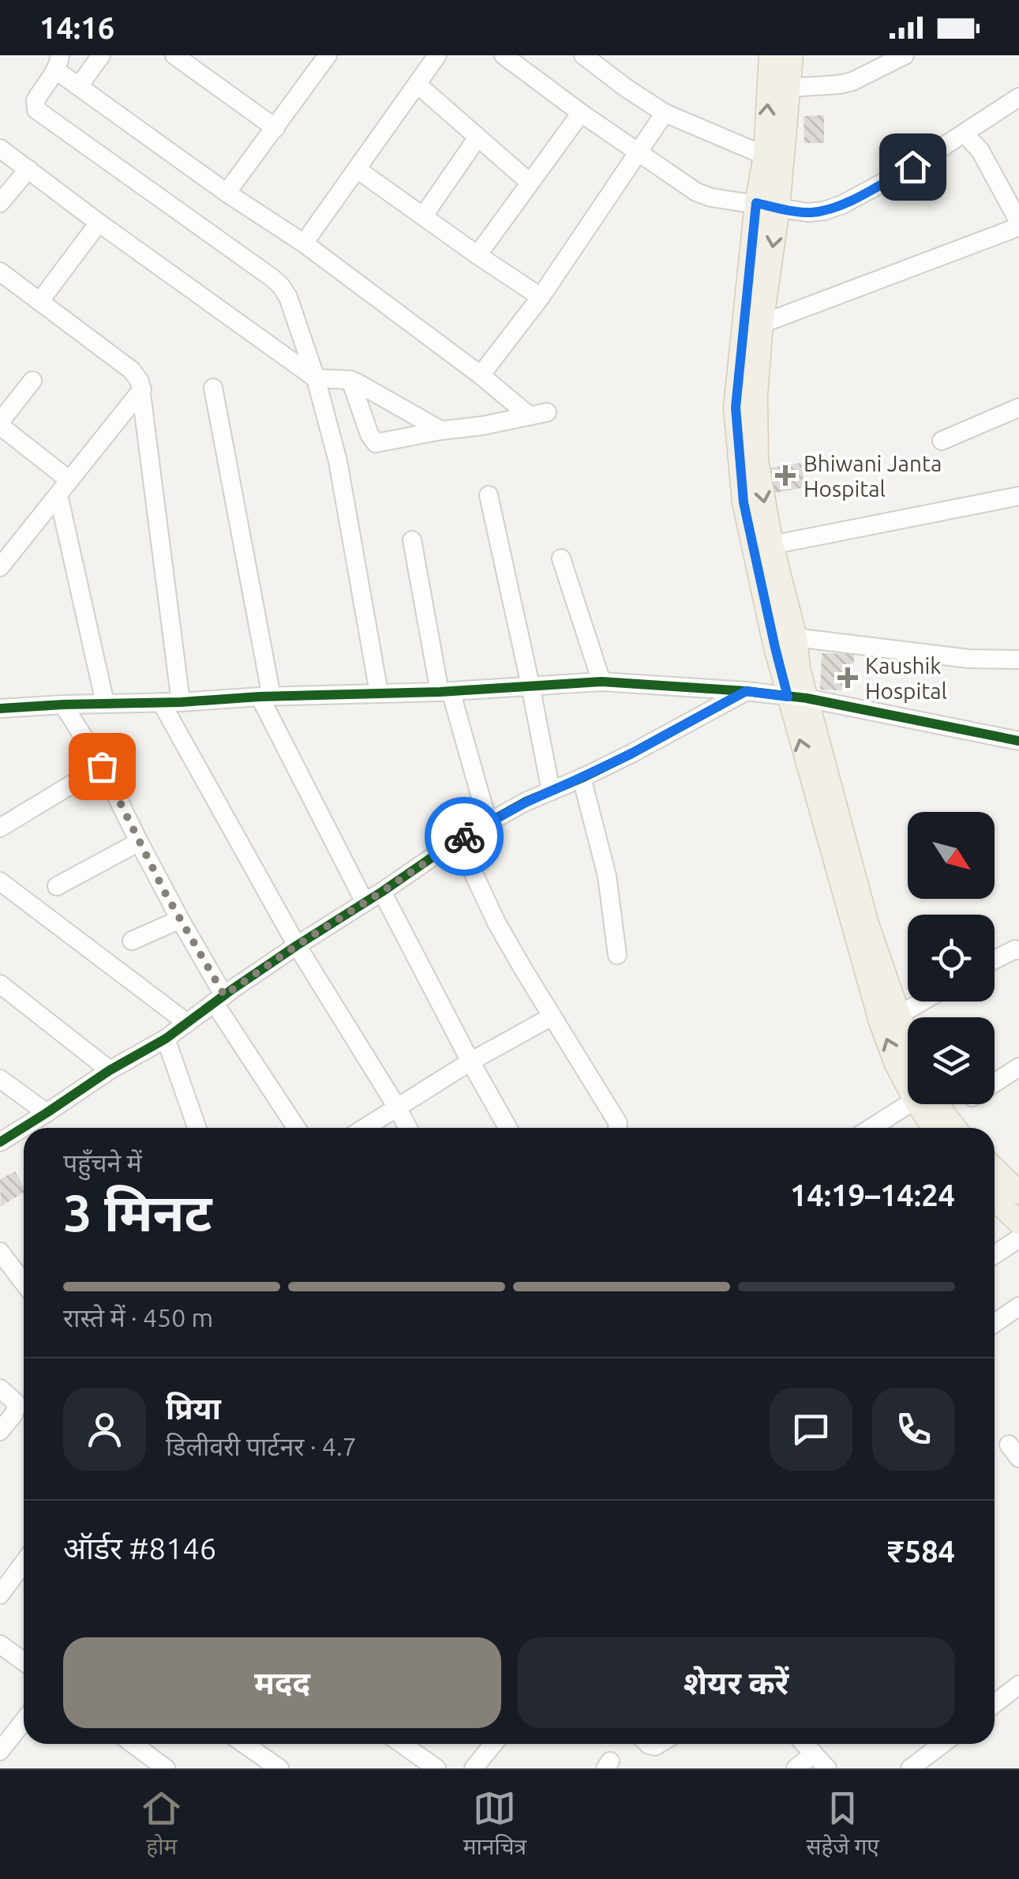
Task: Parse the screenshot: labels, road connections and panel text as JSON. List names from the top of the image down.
{
  "places": {
    "health": ["Bhiwani Janta Hospital", "Kaushik Hospital"]
  },
  "north": "bottom right",
  "page": {
    "status": "14:16",
    "heading": ["3 मिनट", "पहुँचने में", "14:19–14:24"],
    "panel": [
      "प्रिया",
      "डिलीवरी पार्टनर · 4.7",
      "ऑर्डर #8146",
      "₹584"
    ],
    "bar": "रास्ते में · 450 m",
    "buttons": ["मदद", "शेयर करें"],
    "tabs": ["होम", "मानचित्र", "सहेजे गए"]
  }
}
